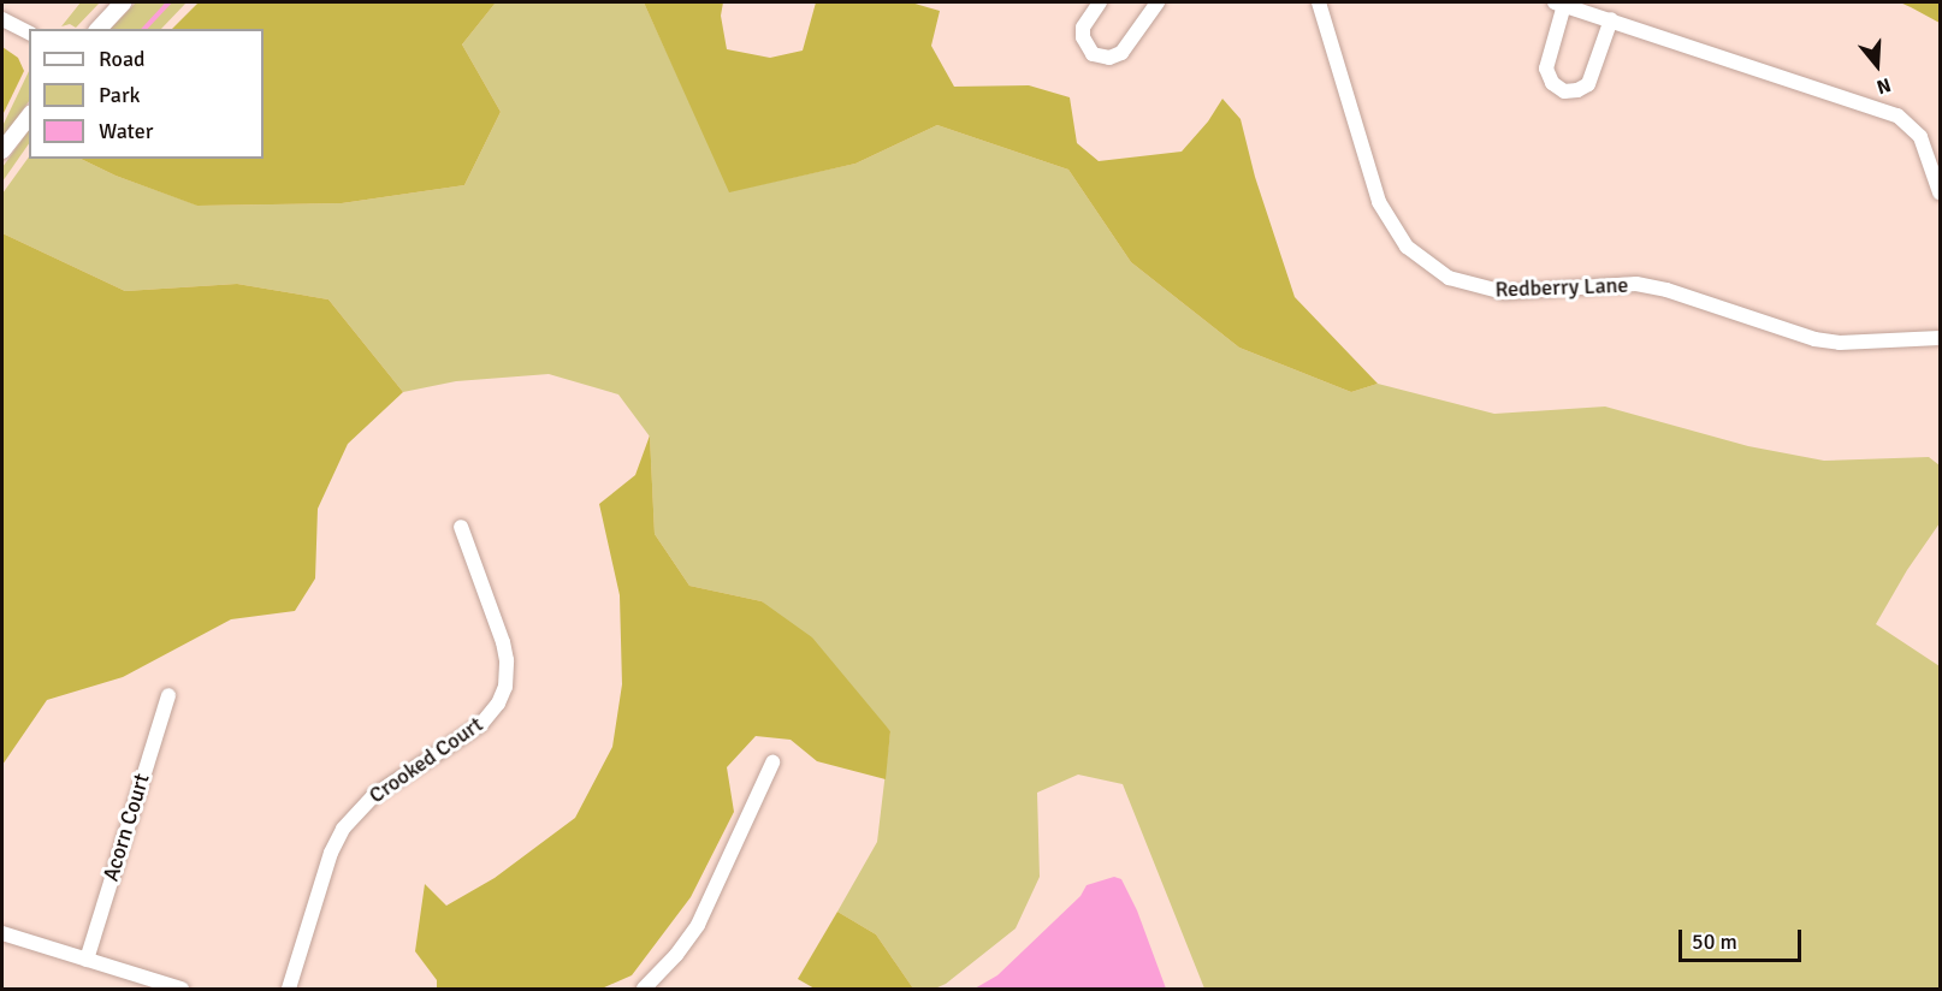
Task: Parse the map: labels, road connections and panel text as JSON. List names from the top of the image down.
{
  "streets": {
    "street": ["Redberry Lane", "Crooked Court", "Acorn Court"]
  },
  "legend": ["Road", "Park", "Water"],
  "scale_bar": "50 m",
  "north": "bottom"
}
